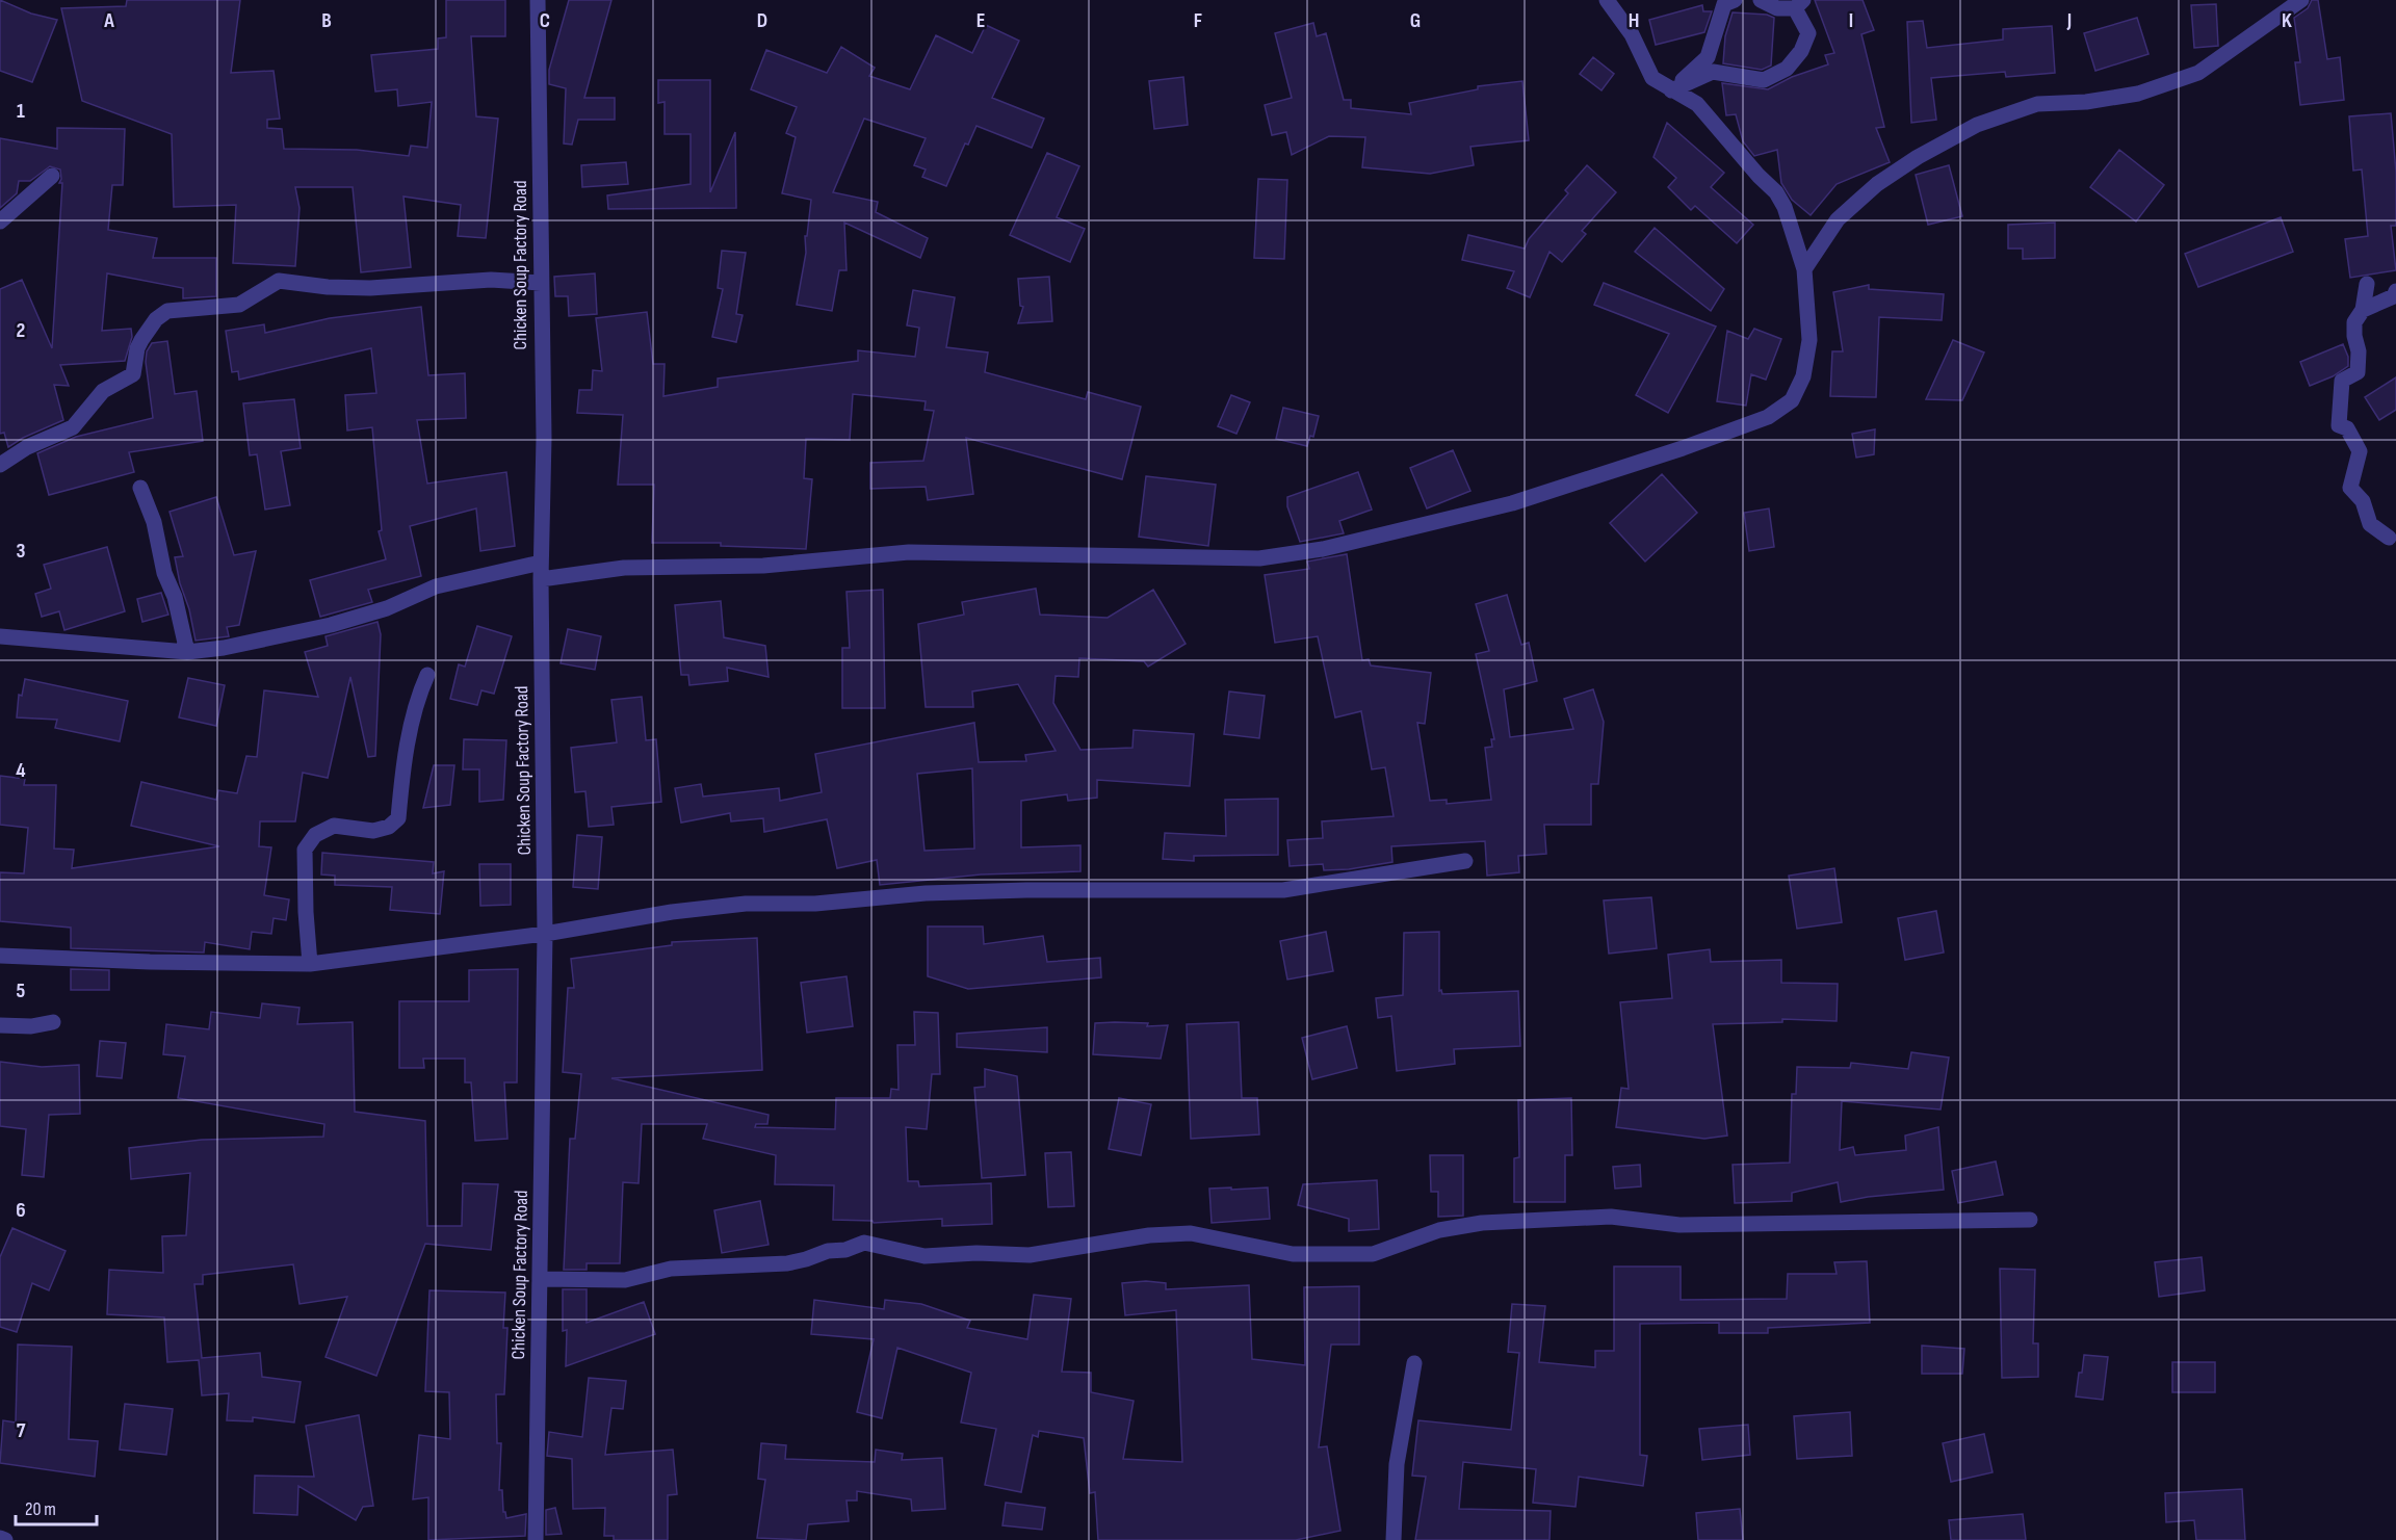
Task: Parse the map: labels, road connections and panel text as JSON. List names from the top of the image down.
{
  "streets": {
    "street": ["Chicken Soup Factory Road"]
  },
  "scale_bar": "20 m",
  "grid": {
    "columns": [
      "A",
      "B",
      "C",
      "D",
      "E",
      "F",
      "G",
      "H",
      "I",
      "J",
      "K"
    ],
    "rows": [
      "1",
      "2",
      "3",
      "4",
      "5",
      "6",
      "7"
    ]
  }
}
